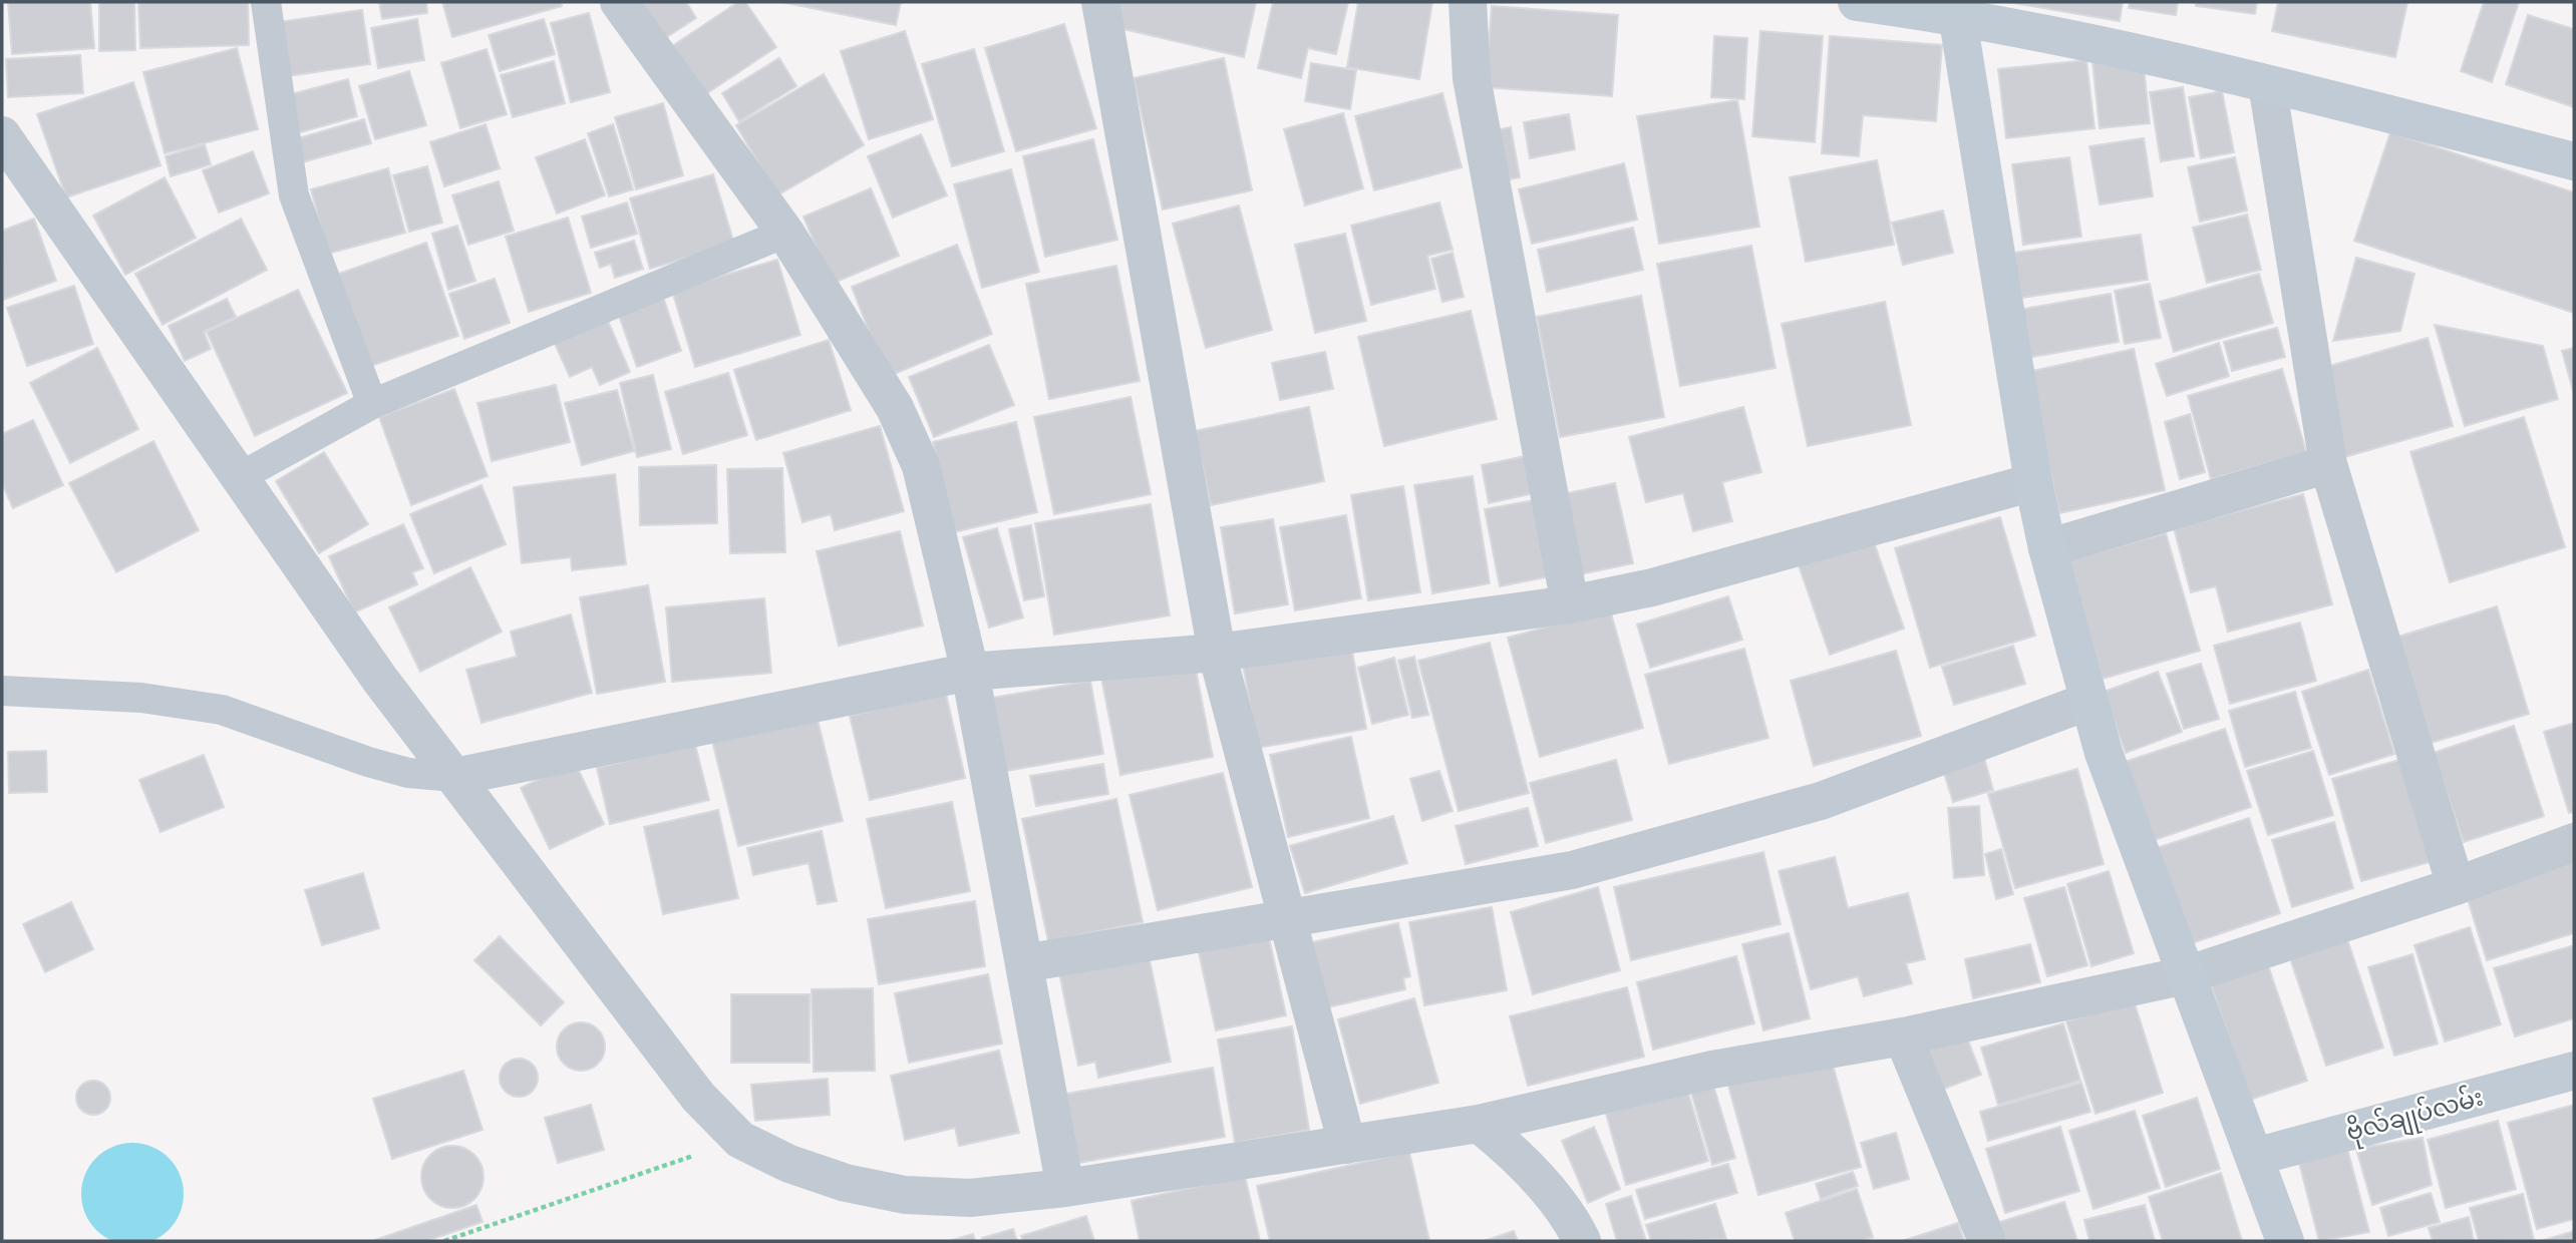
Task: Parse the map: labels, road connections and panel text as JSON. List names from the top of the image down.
{
  "streets": {
    "main road": ["ဗိုလ်‌ချုပ်‌လမ်း"]
  }
}
